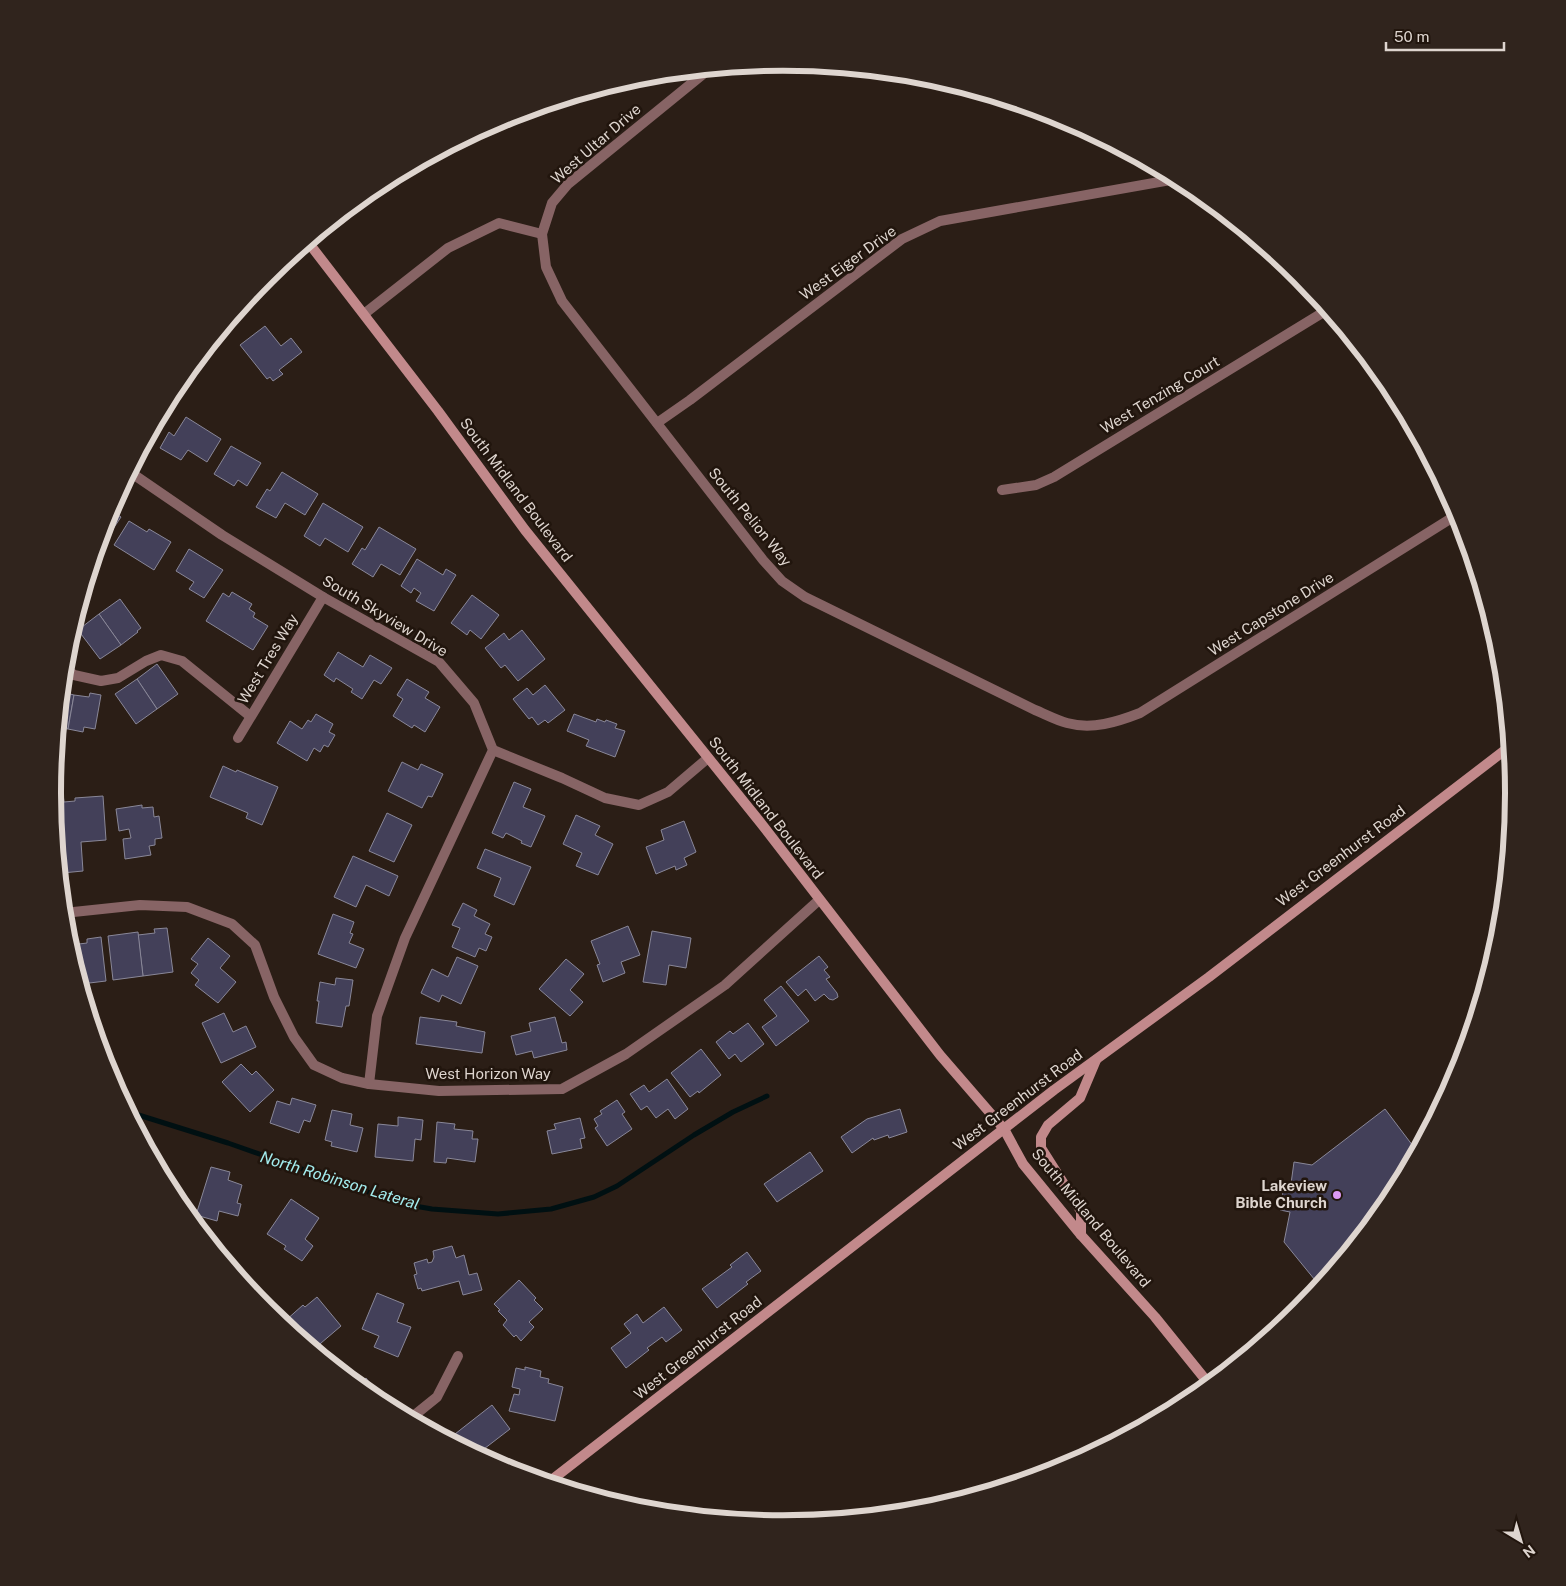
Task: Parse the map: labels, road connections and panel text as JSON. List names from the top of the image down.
{
  "streets": {
    "main road": ["South Midland Boulevard", "West Greenhurst Road"],
    "street": [
      "West Ultar Drive",
      "West Eiger Drive",
      "West Tenzing Court",
      "South Pelion Way",
      "West Capstone Drive",
      "South Skyview Drive",
      "West Tres Way",
      "West Horizon Way"
    ]
  },
  "crossings": [
    ["West Ultar Drive", "South Pelion Way"],
    ["West Eiger Drive", "South Pelion Way"],
    ["South Midland Boulevard", "West Greenhurst Road"],
    ["South Midland Boulevard", "West Horizon Way"],
    ["South Pelion Way", "West Capstone Drive"],
    ["South Skyview Drive", "West Tres Way"]
  ],
  "water": ["North Robinson Lateral"],
  "places": ["Lakeview Bible Church"],
  "scale_bar": "50 m",
  "north": "bottom right"
}
